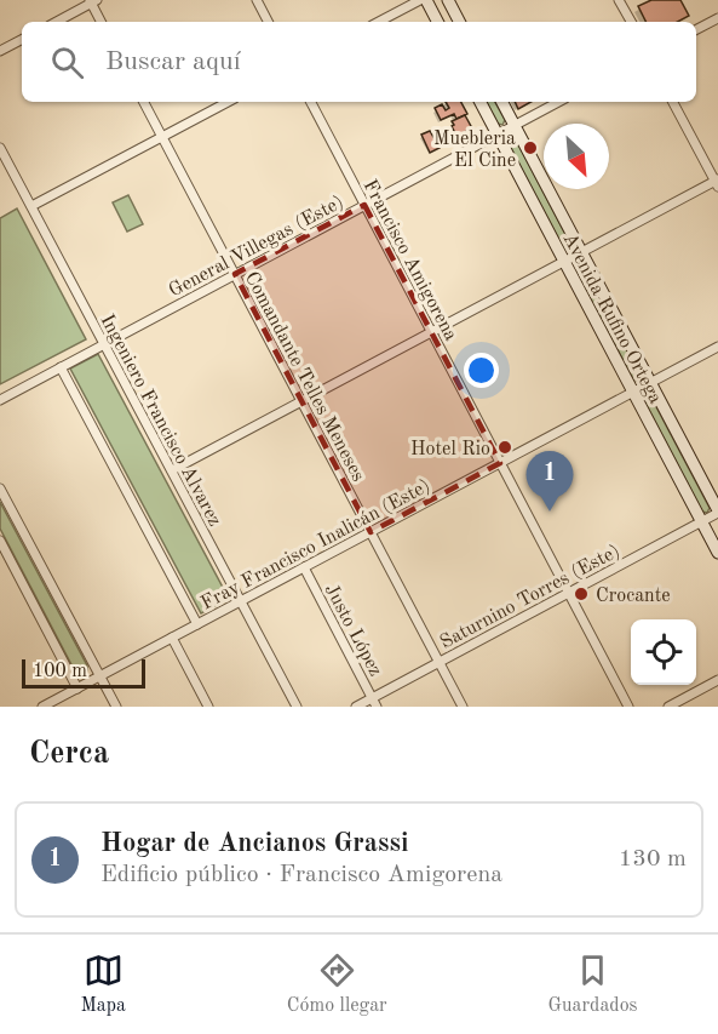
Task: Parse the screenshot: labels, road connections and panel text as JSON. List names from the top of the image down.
{
  "streets": {
    "main road": ["Avenida Rufino Ortega"],
    "street": [
      "General Villegas (Este)",
      "Francisco Amigorena",
      "Comandante Telles Meneses",
      "Ingeniero Francisco Alvarez",
      "Fray Francisco Inalicán (Este)",
      "Saturnino Torres (Este)",
      "Justo López"
    ]
  },
  "crossings": [
    ["General Villegas (Este)", "Francisco Amigorena"],
    ["General Villegas (Este)", "Avenida Rufino Ortega"],
    ["General Villegas (Este)", "Comandante Telles Meneses"],
    ["General Villegas (Este)", "Ingeniero Francisco Alvarez"],
    ["Francisco Amigorena", "Fray Francisco Inalicán (Este)"],
    ["Francisco Amigorena", "Saturnino Torres (Este)"],
    ["Avenida Rufino Ortega", "Fray Francisco Inalicán (Este)"],
    ["Avenida Rufino Ortega", "Saturnino Torres (Este)"],
    ["Comandante Telles Meneses", "Fray Francisco Inalicán (Este)"],
    ["Comandante Telles Meneses", "Saturnino Torres (Este)"],
    ["Ingeniero Francisco Alvarez", "Fray Francisco Inalicán (Este)"],
    ["Fray Francisco Inalicán (Este)", "Justo López"],
    ["Saturnino Torres (Este)", "Justo López"]
  ],
  "places": ["Muebleria El Cine", "Hotel Rio", "Crocante"],
  "scale_bar": "100 m",
  "north": "bottom right",
  "page": {
    "search": "Buscar aquí",
    "pins": "1",
    "scale": "100 m",
    "heading": "Cerca",
    "list": [
      {
        "mark": "1",
        "name": "Hogar de Ancianos Grassi",
        "note": "Edificio público · Francisco Amigorena",
        "value": "130 m"
      }
    ],
    "nav": ["Mapa", "Cómo llegar", "Guardados"]
  }
}
